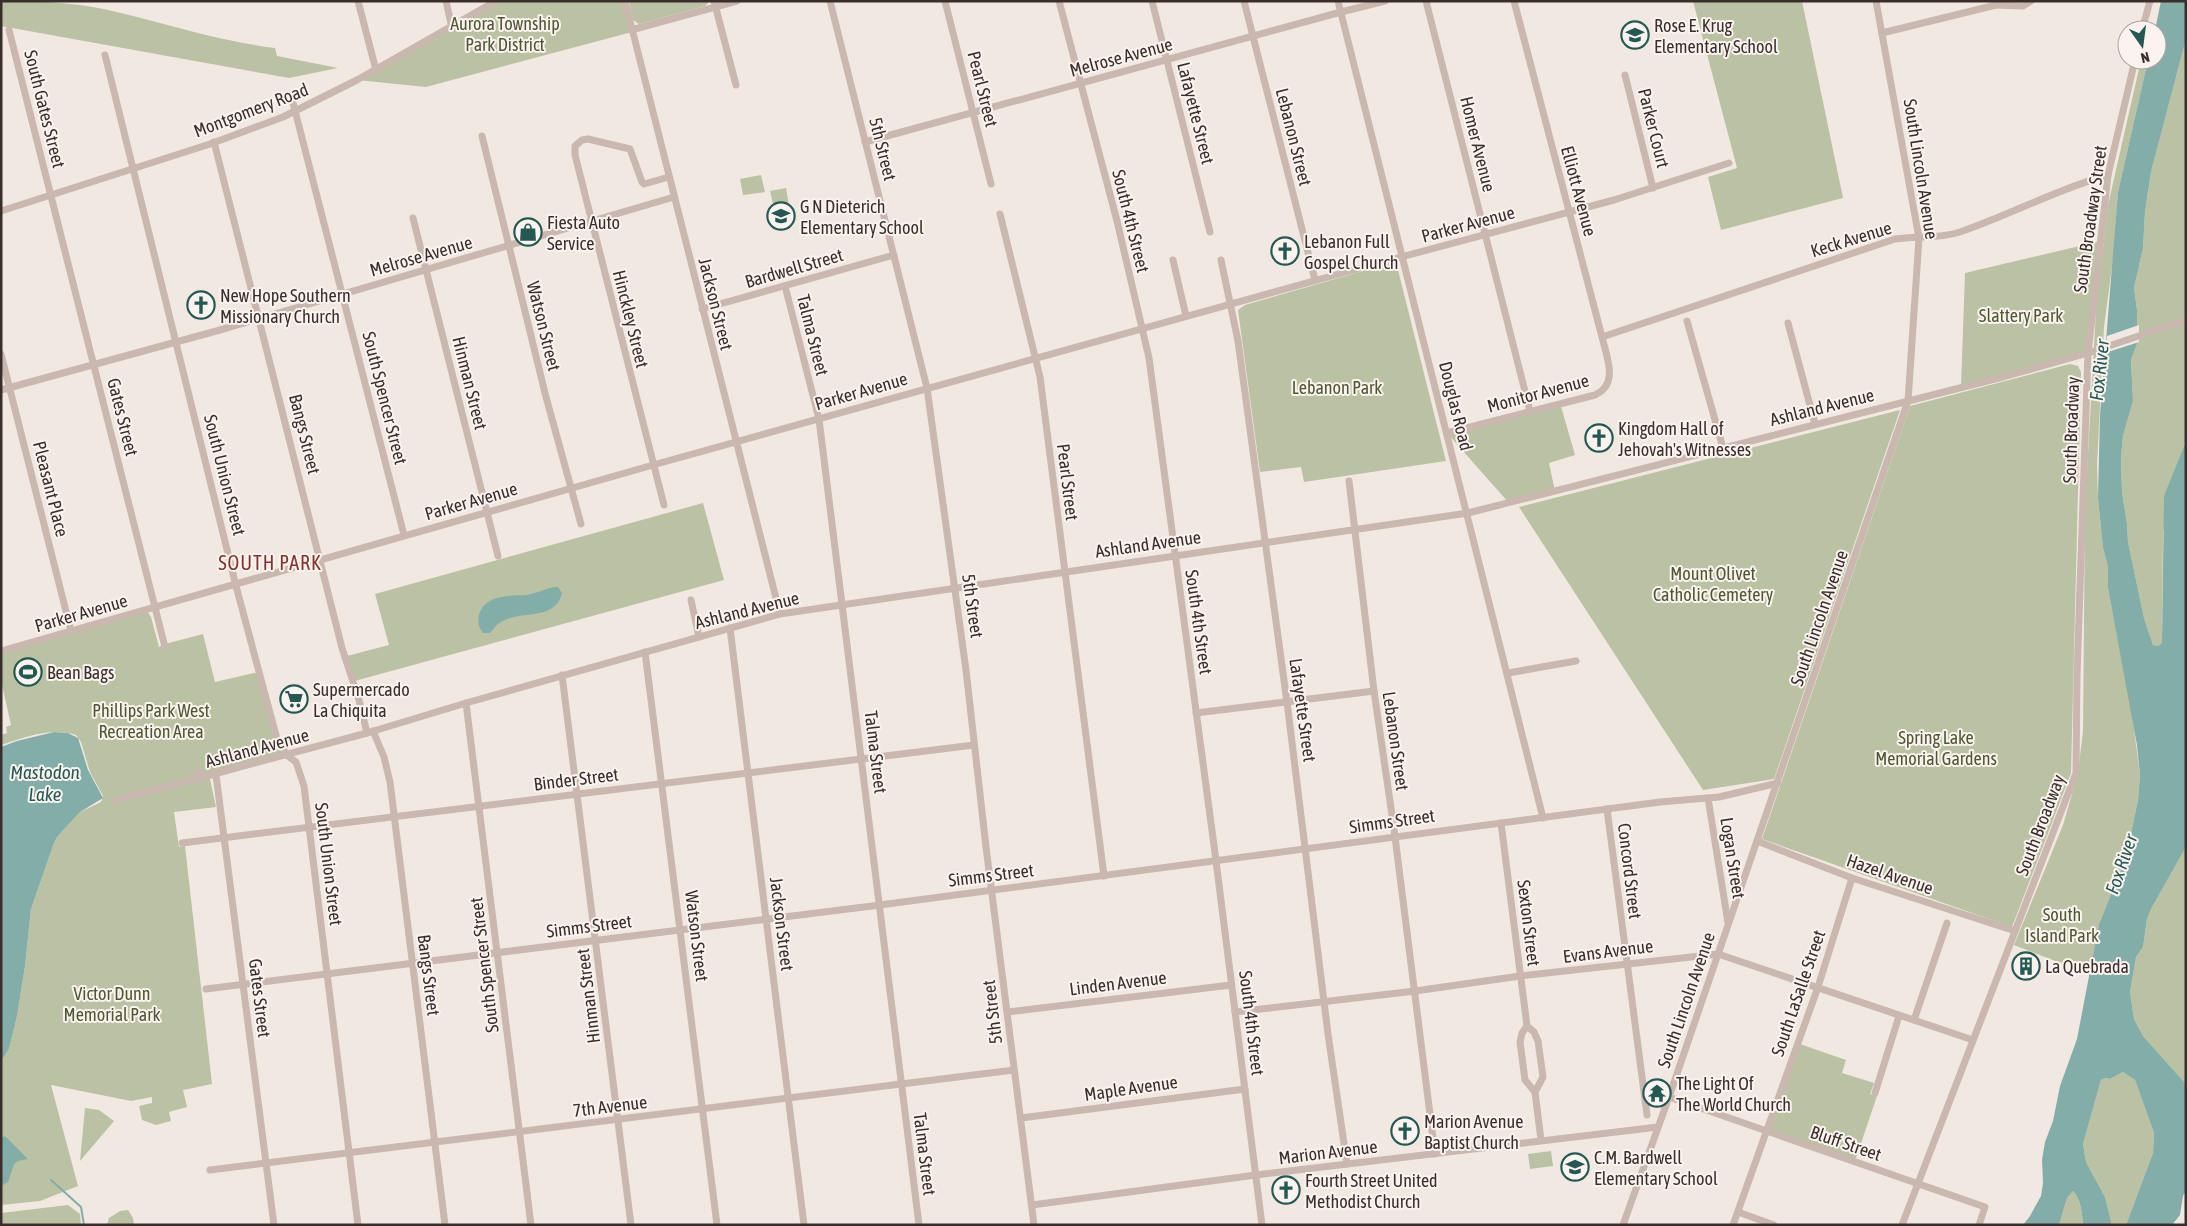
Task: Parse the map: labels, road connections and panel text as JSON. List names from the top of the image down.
{
  "streets": {
    "street": [
      "Melrose Avenue",
      "Pearl Street",
      "South Gates Street",
      "Montgomery Road",
      "Lafayette Street",
      "Parker Court",
      "Lebanon Street",
      "Homer Avenue",
      "5th Street",
      "South Lincoln Avenue",
      "Elliott Avenue",
      "South Broadway Street",
      "South 4th Street",
      "Parker Avenue",
      "Keck Avenue",
      "Bardwell Street",
      "Jackson Street",
      "Hinckley Street",
      "Watson Street",
      "Talma Street",
      "Hinman Street",
      "Monitor Avenue",
      "South Spencer Street",
      "Douglas Road",
      "Ashland Avenue",
      "Gates Street",
      "South Broadway",
      "Bangs Street",
      "South Union Street",
      "Pleasant Place",
      "Binder Street",
      "Simms Street",
      "Logan Street",
      "Concord Street",
      "Hazel Avenue",
      "Sexton Street",
      "Evans Avenue",
      "Linden Avenue",
      "South LaSalle Street",
      "Maple Avenue",
      "7th Avenue",
      "Bluff Street",
      "Marion Avenue"
    ]
  },
  "crossings": [
    ["Melrose Avenue", "Pearl Street"],
    ["Melrose Avenue", "Lafayette Street"],
    ["Melrose Avenue", "Lebanon Street"],
    ["Melrose Avenue", "5th Street"],
    ["Melrose Avenue", "South 4th Street"],
    ["Melrose Avenue", "Jackson Street"],
    ["Melrose Avenue", "Hinckley Street"],
    ["Melrose Avenue", "Watson Street"],
    ["Melrose Avenue", "Hinman Street"],
    ["Melrose Avenue", "South Spencer Street"],
    ["Melrose Avenue", "Douglas Road"],
    ["Melrose Avenue", "Gates Street"],
    ["Melrose Avenue", "Bangs Street"],
    ["Melrose Avenue", "South Union Street"],
    ["Melrose Avenue", "Pleasant Place"],
    ["Pearl Street", "Parker Avenue"],
    ["Pearl Street", "Ashland Avenue"],
    ["Pearl Street", "Simms Street"],
    ["South Gates Street", "Montgomery Road"],
    ["South Gates Street", "Gates Street"],
    ["Montgomery Road", "South Spencer Street"],
    ["Montgomery Road", "Gates Street"],
    ["Montgomery Road", "Bangs Street"],
    ["Montgomery Road", "South Union Street"],
    ["Lafayette Street", "Parker Avenue"],
    ["Lafayette Street", "Ashland Avenue"],
    ["Lafayette Street", "Simms Street"],
    ["Lafayette Street", "Evans Avenue"],
    ["Lafayette Street", "Marion Avenue"],
    ["Parker Court", "Parker Avenue"],
    ["Lebanon Street", "Parker Avenue"],
    ["Lebanon Street", "Ashland Avenue"],
    ["Lebanon Street", "Simms Street"],
    ["Lebanon Street", "Evans Avenue"],
    ["Lebanon Street", "Marion Avenue"],
    ["Homer Avenue", "Parker Avenue"],
    ["Homer Avenue", "Monitor Avenue"],
    ["5th Street", "Parker Avenue"],
    ["5th Street", "Bardwell Street"],
    ["5th Street", "Ashland Avenue"],
    ["5th Street", "Binder Street"],
    ["5th Street", "Simms Street"],
    ["5th Street", "Linden Avenue"],
    ["5th Street", "Maple Avenue"],
    ["5th Street", "7th Avenue"],
    ["5th Street", "Marion Avenue"],
    ["South Lincoln Avenue", "Keck Avenue"],
    ["South Lincoln Avenue", "Ashland Avenue"],
    ["South Lincoln Avenue", "Simms Street"],
    ["South Lincoln Avenue", "Logan Street"],
    ["South Lincoln Avenue", "Hazel Avenue"],
    ["South Lincoln Avenue", "Evans Avenue"],
    ["South Lincoln Avenue", "Bluff Street"],
    ["South Lincoln Avenue", "Marion Avenue"],
    ["Elliott Avenue", "Parker Avenue"],
    ["Elliott Avenue", "Keck Avenue"],
    ["Elliott Avenue", "Monitor Avenue"],
    ["South Broadway Street", "Keck Avenue"],
    ["South Broadway Street", "Ashland Avenue"],
    ["South Broadway Street", "South Broadway"],
    ["South 4th Street", "Parker Avenue"],
    ["South 4th Street", "Ashland Avenue"],
    ["South 4th Street", "Simms Street"],
    ["South 4th Street", "Evans Avenue"],
    ["South 4th Street", "Linden Avenue"],
    ["South 4th Street", "Maple Avenue"],
    ["South 4th Street", "Marion Avenue"],
    ["Parker Avenue", "Jackson Street"],
    ["Parker Avenue", "Hinckley Street"],
    ["Parker Avenue", "Watson Street"],
    ["Parker Avenue", "Talma Street"],
    ["Parker Avenue", "Hinman Street"],
    ["Parker Avenue", "South Spencer Street"],
    ["Parker Avenue", "Douglas Road"],
    ["Parker Avenue", "Gates Street"],
    ["Parker Avenue", "Bangs Street"],
    ["Parker Avenue", "South Union Street"],
    ["Parker Avenue", "Pleasant Place"],
    ["Bardwell Street", "Jackson Street"],
    ["Bardwell Street", "Talma Street"],
    ["Jackson Street", "Hinckley Street"],
    ["Jackson Street", "Ashland Avenue"],
    ["Jackson Street", "Binder Street"],
    ["Jackson Street", "Simms Street"],
    ["Jackson Street", "7th Avenue"],
    ["Watson Street", "Ashland Avenue"],
    ["Watson Street", "Binder Street"],
    ["Watson Street", "Simms Street"],
    ["Watson Street", "7th Avenue"],
    ["Talma Street", "Ashland Avenue"],
    ["Talma Street", "Binder Street"],
    ["Talma Street", "Simms Street"],
    ["Talma Street", "7th Avenue"],
    ["Hinman Street", "Ashland Avenue"],
    ["Hinman Street", "Binder Street"],
    ["Hinman Street", "Simms Street"],
    ["Hinman Street", "7th Avenue"],
    ["Monitor Avenue", "Douglas Road"],
    ["South Spencer Street", "Ashland Avenue"],
    ["South Spencer Street", "Binder Street"],
    ["South Spencer Street", "Simms Street"],
    ["South Spencer Street", "7th Avenue"],
    ["Douglas Road", "Ashland Avenue"],
    ["Douglas Road", "Simms Street"],
    ["Ashland Avenue", "Gates Street"],
    ["Ashland Avenue", "South Broadway"],
    ["Ashland Avenue", "Bangs Street"],
    ["Ashland Avenue", "South Union Street"],
    ["Gates Street", "Binder Street"],
    ["Gates Street", "Simms Street"],
    ["Gates Street", "7th Avenue"],
    ["South Broadway", "Hazel Avenue"],
    ["South Broadway", "Evans Avenue"],
    ["South Broadway", "Bluff Street"],
    ["Bangs Street", "Binder Street"],
    ["Bangs Street", "Simms Street"],
    ["Bangs Street", "7th Avenue"],
    ["South Union Street", "Binder Street"],
    ["South Union Street", "Simms Street"],
    ["South Union Street", "7th Avenue"],
    ["Simms Street", "Logan Street"],
    ["Simms Street", "Concord Street"],
    ["Simms Street", "Sexton Street"],
    ["Concord Street", "Evans Avenue"],
    ["Hazel Avenue", "South LaSalle Street"],
    ["Sexton Street", "Evans Avenue"],
    ["Sexton Street", "Marion Avenue"],
    ["Evans Avenue", "South LaSalle Street"],
    ["South LaSalle Street", "Bluff Street"]
  ],
  "districts": ["SOUTH PARK"],
  "water": ["Fox River", "Mastodon Lake"],
  "parks": [
    "Aurora Township Park District",
    "Slattery Park",
    "Lebanon Park",
    "Mount Olivet Catholic Cemetery",
    "Phillips Park West Recreation Area",
    "Spring Lake Memorial Gardens",
    "South Island Park",
    "Victor Dunn Memorial Park"
  ],
  "places": {
    "school or university": ["Rose E. Krug Elementary School", "G N Dieterich Elementary School", "C.M. Bardwell Elementary School"],
    "shop": ["Fiesta Auto Service"],
    "church": [
      "Lebanon Full Gospel Church",
      "New Hope Southern Missionary Church",
      "Kingdom Hall of Jehovah's Witnesses",
      "Marion Avenue Baptist Church",
      "Fourth Street United Methodist Church"
    ],
    "sports": ["Bean Bags"],
    "supermarket": ["Supermercado La Chiquita"],
    "building": ["La Quebrada"],
    "temple": ["The Light Of The World Church"]
  },
  "north": "bottom"
}
